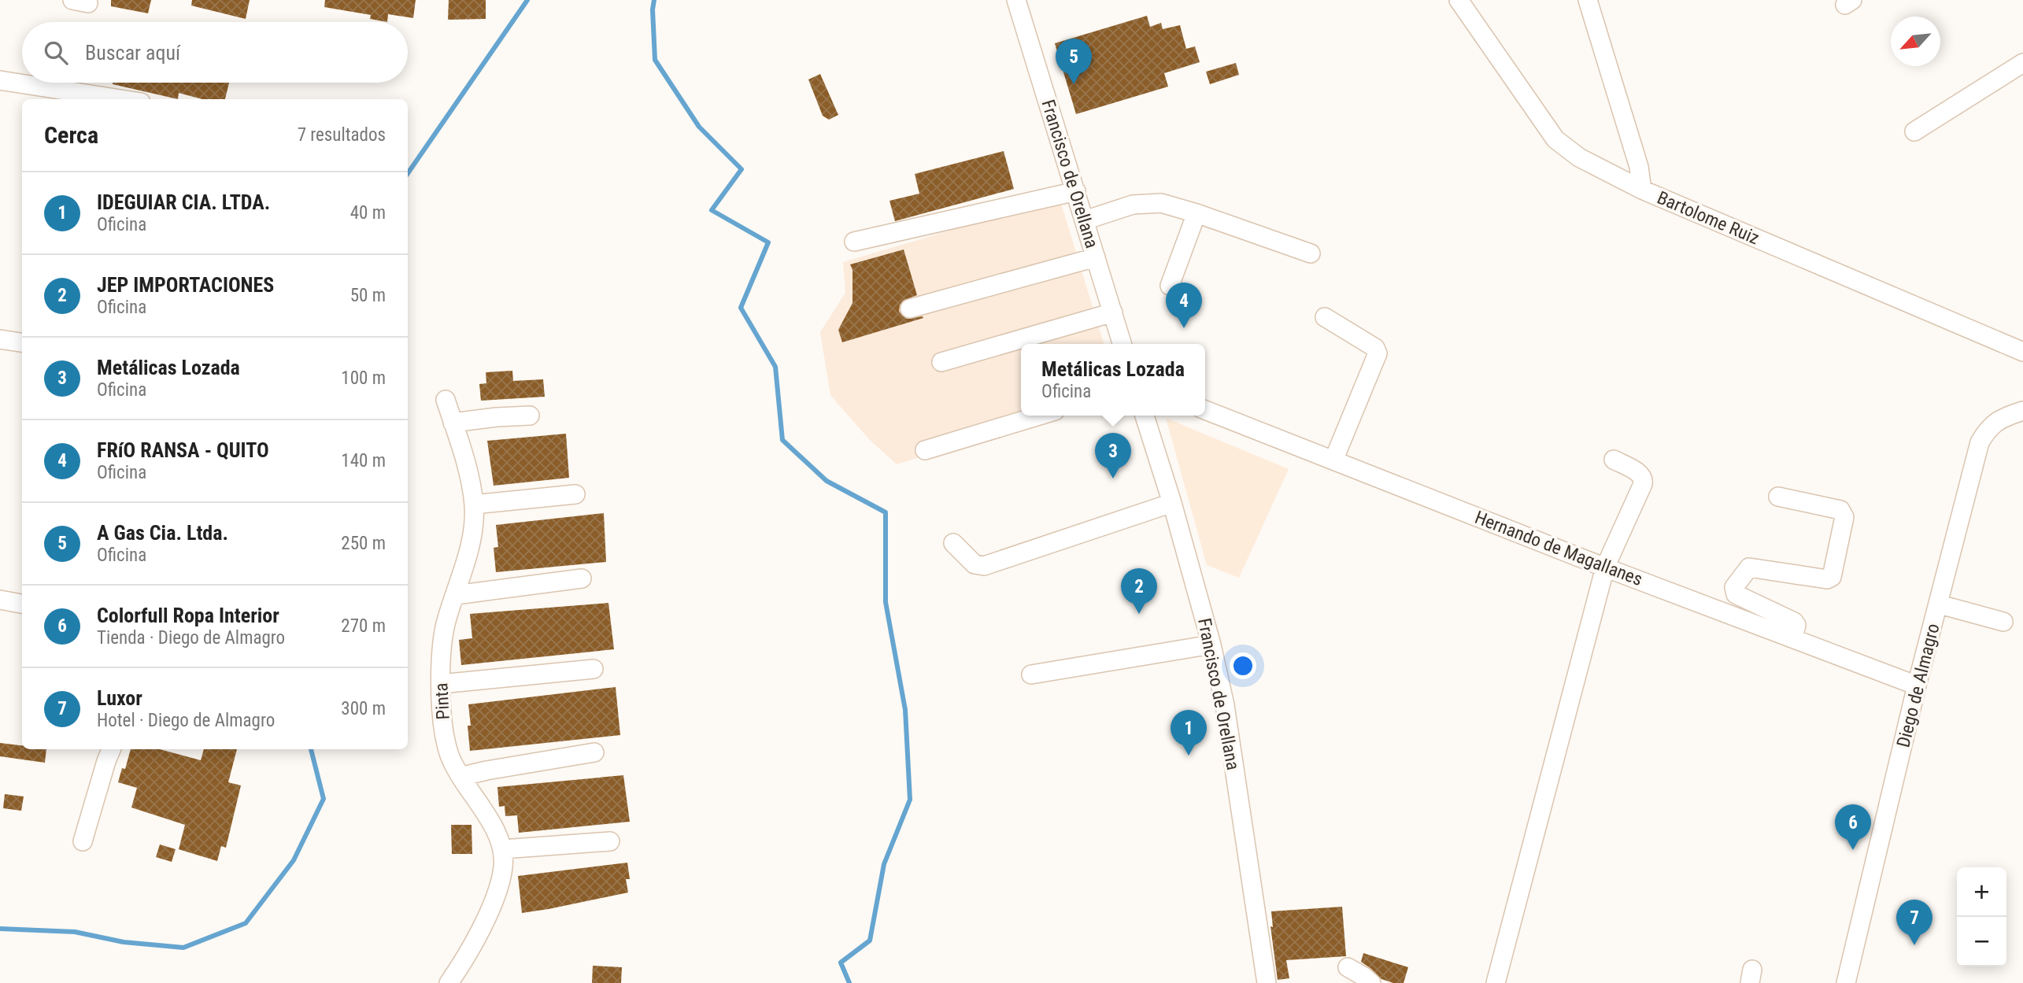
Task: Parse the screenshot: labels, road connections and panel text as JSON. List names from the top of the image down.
{
  "streets": {
    "street": [
      "Francisco de Orellana",
      "Bartolome Ruiz",
      "Hernando de Magallanes",
      "Diego de Almagro",
      "Pinta"
    ]
  },
  "crossings": [
    ["Hernando de Magallanes", "Diego de Almagro"]
  ],
  "north": "bottom left",
  "page": {
    "search": "Buscar aquí",
    "pins": [
      "5",
      "4",
      "3",
      "2",
      "1",
      "6",
      "7"
    ],
    "heading": ["Cerca", "7 resultados"],
    "list": [
      {
        "mark": "1",
        "name": "IDEGUIAR CIA. LTDA.",
        "note": "Oficina",
        "value": "40 m"
      },
      {
        "mark": "2",
        "name": "JEP IMPORTACIONES",
        "note": "Oficina",
        "value": "50 m"
      },
      {
        "mark": "3",
        "name": "Metálicas Lozada",
        "note": "Oficina",
        "value": "100 m"
      },
      {
        "mark": "4",
        "name": "FRíO RANSA - QUITO",
        "note": "Oficina",
        "value": "140 m"
      },
      {
        "mark": "5",
        "name": "A Gas Cia. Ltda.",
        "note": "Oficina",
        "value": "250 m"
      },
      {
        "mark": "6",
        "name": "Colorfull Ropa Interior",
        "note": "Tienda · Diego de Almagro",
        "value": "270 m"
      },
      {
        "mark": "7",
        "name": "Luxor",
        "note": "Hotel · Diego de Almagro",
        "value": "300 m"
      }
    ],
    "popup": ["Metálicas Lozada", "Oficina"],
    "map_buttons": ["+", "−"]
  }
}
